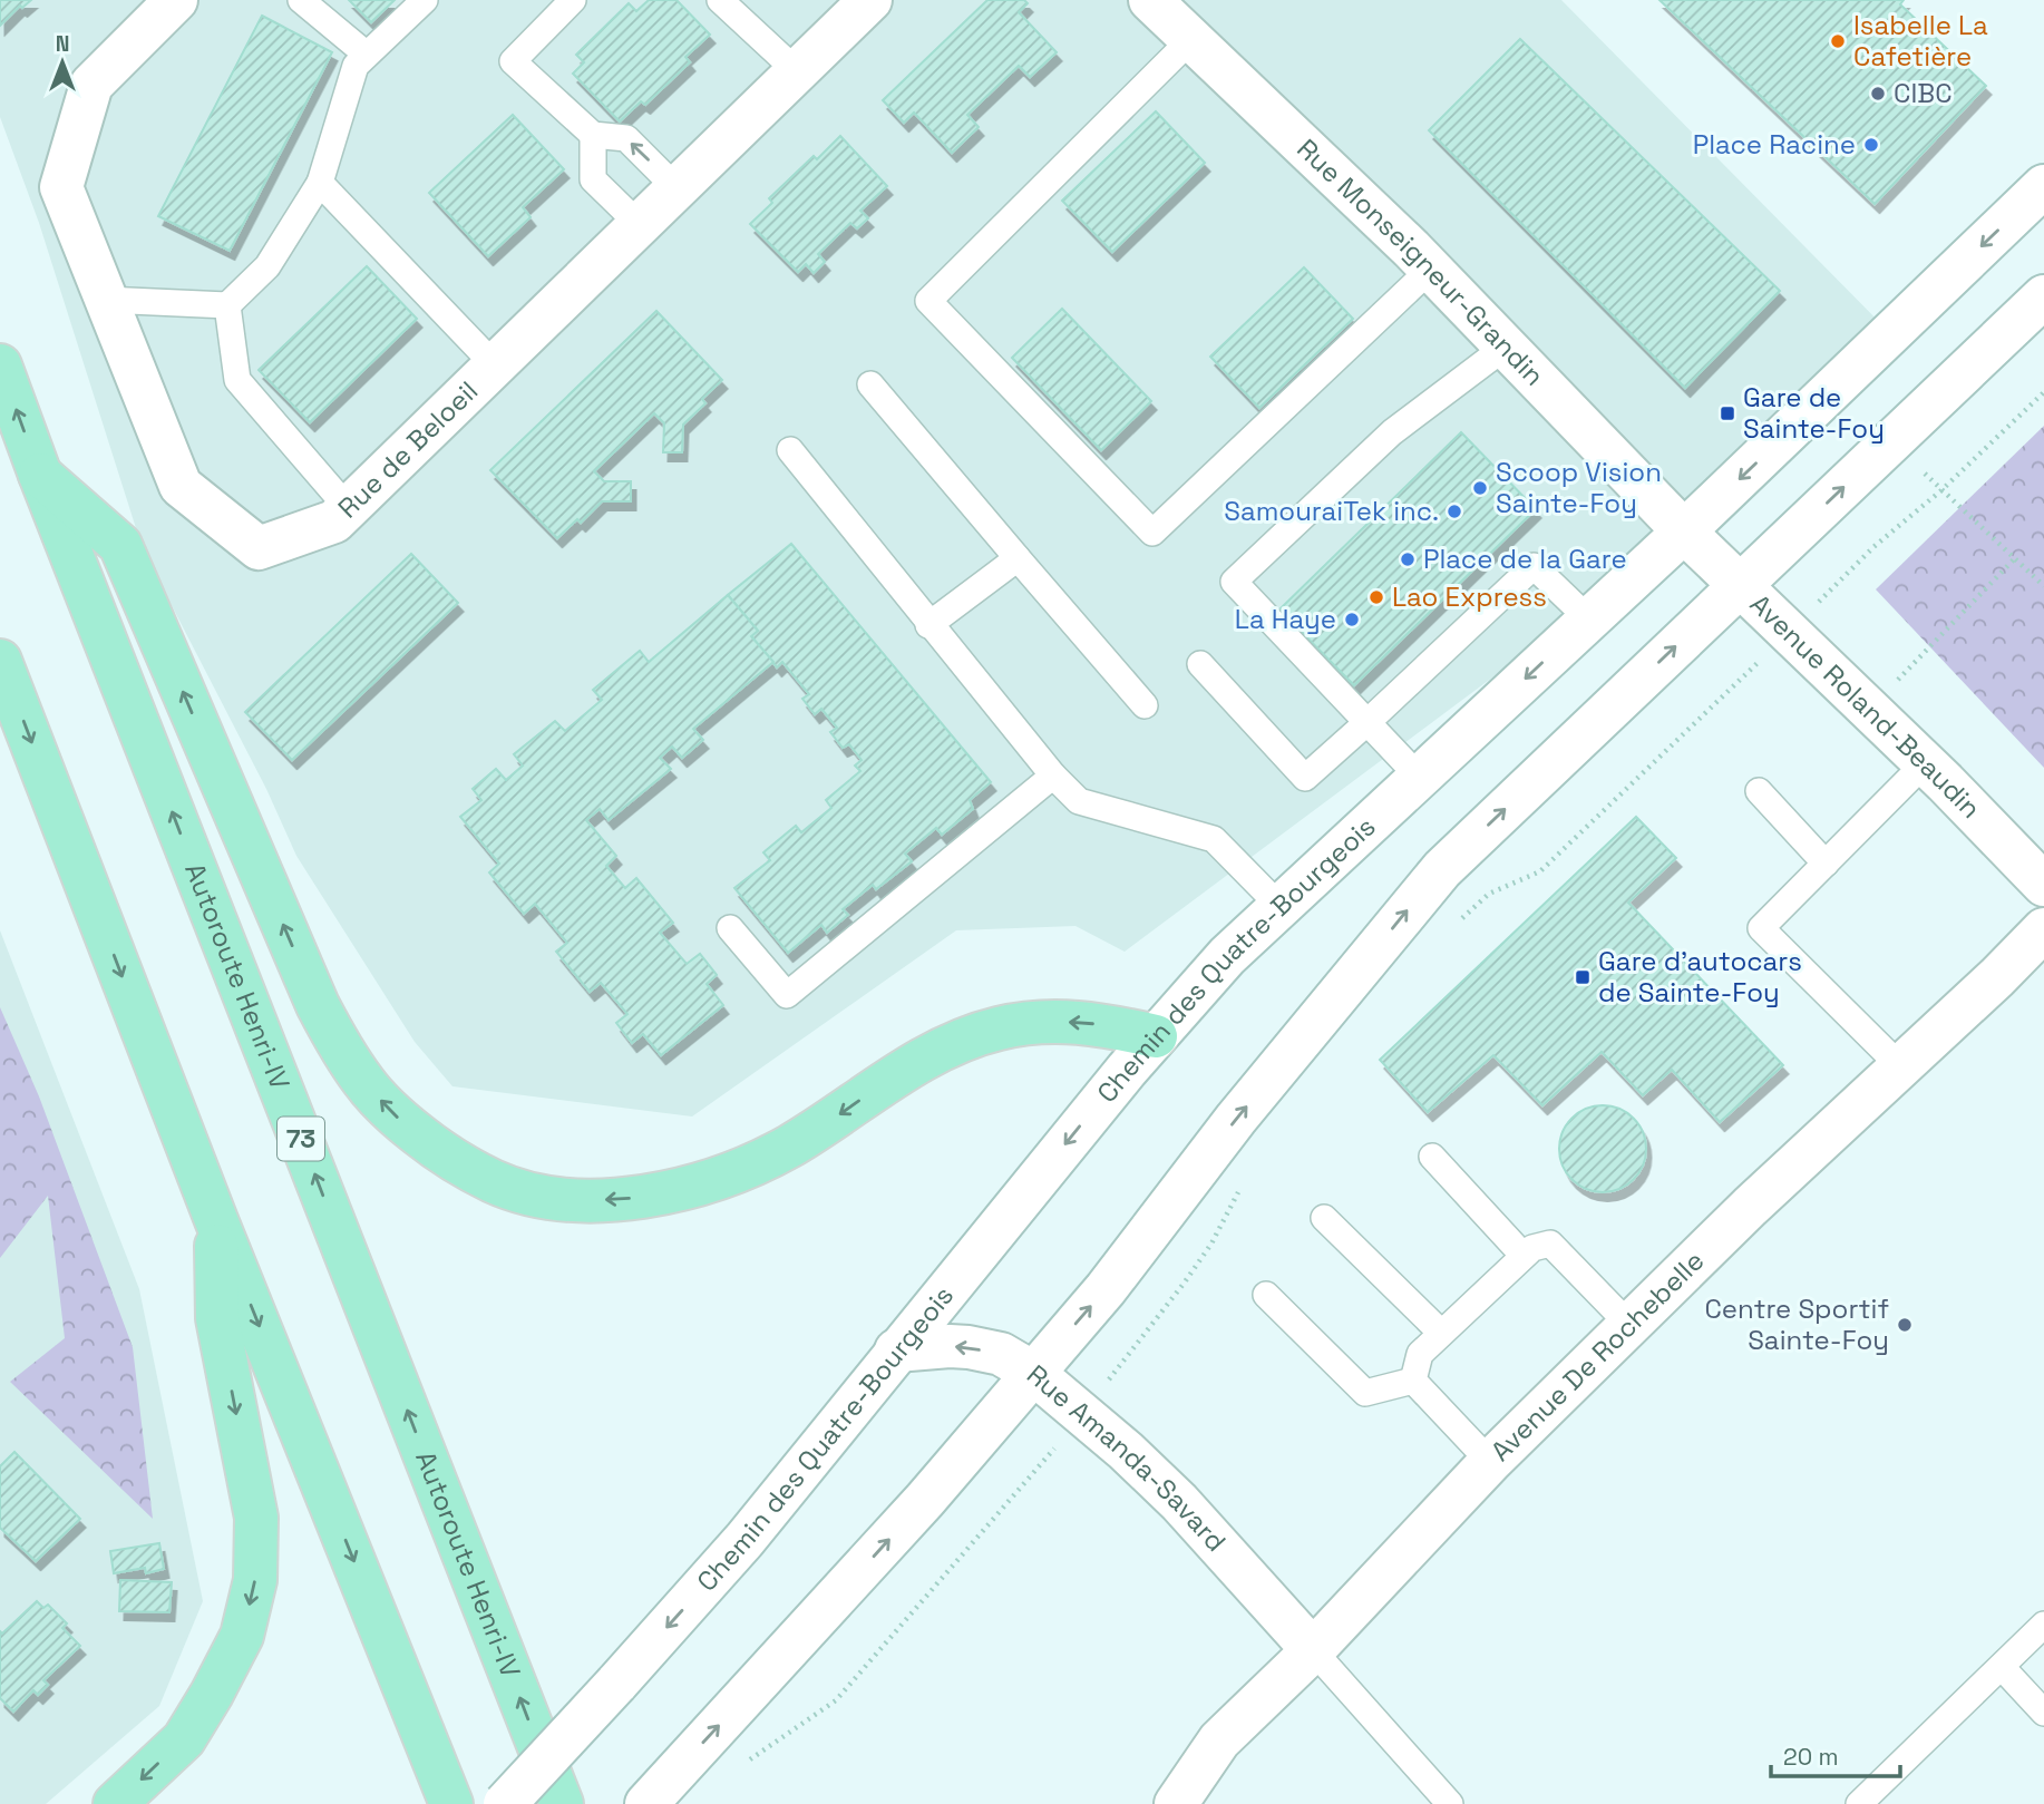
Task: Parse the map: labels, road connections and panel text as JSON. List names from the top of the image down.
{
  "streets": {
    "highway": ["Autoroute Henri-IV", "73"],
    "street": [
      "Rue Monseigneur-Grandin",
      "Rue de Beloeil",
      "Avenue Roland-Beaudin",
      "Chemin des Quatre-Bourgeois",
      "Avenue De Rochebelle",
      "Rue Amanda-Savard"
    ]
  },
  "crossings": [
    ["Rue Monseigneur-Grandin", "Avenue Roland-Beaudin"],
    ["Rue Monseigneur-Grandin", "Chemin des Quatre-Bourgeois"],
    ["Avenue Roland-Beaudin", "Chemin des Quatre-Bourgeois"],
    ["Chemin des Quatre-Bourgeois", "Rue Amanda-Savard"],
    ["Avenue De Rochebelle", "Rue Amanda-Savard"]
  ],
  "places": {
    "other": [
      "Isabelle La Cafetière",
      "CIBC",
      "Place Racine",
      "Scoop Vision Sainte-Foy",
      "SamouraiTek inc.",
      "Place de la Gare",
      "Lao Express",
      "La Haye",
      "Centre Sportif Sainte-Foy"
    ],
    "transit": ["Gare de Sainte-Foy", "Gare d'autocars de Sainte-Foy"]
  },
  "scale_bar": "20 m",
  "north": "top"
}
